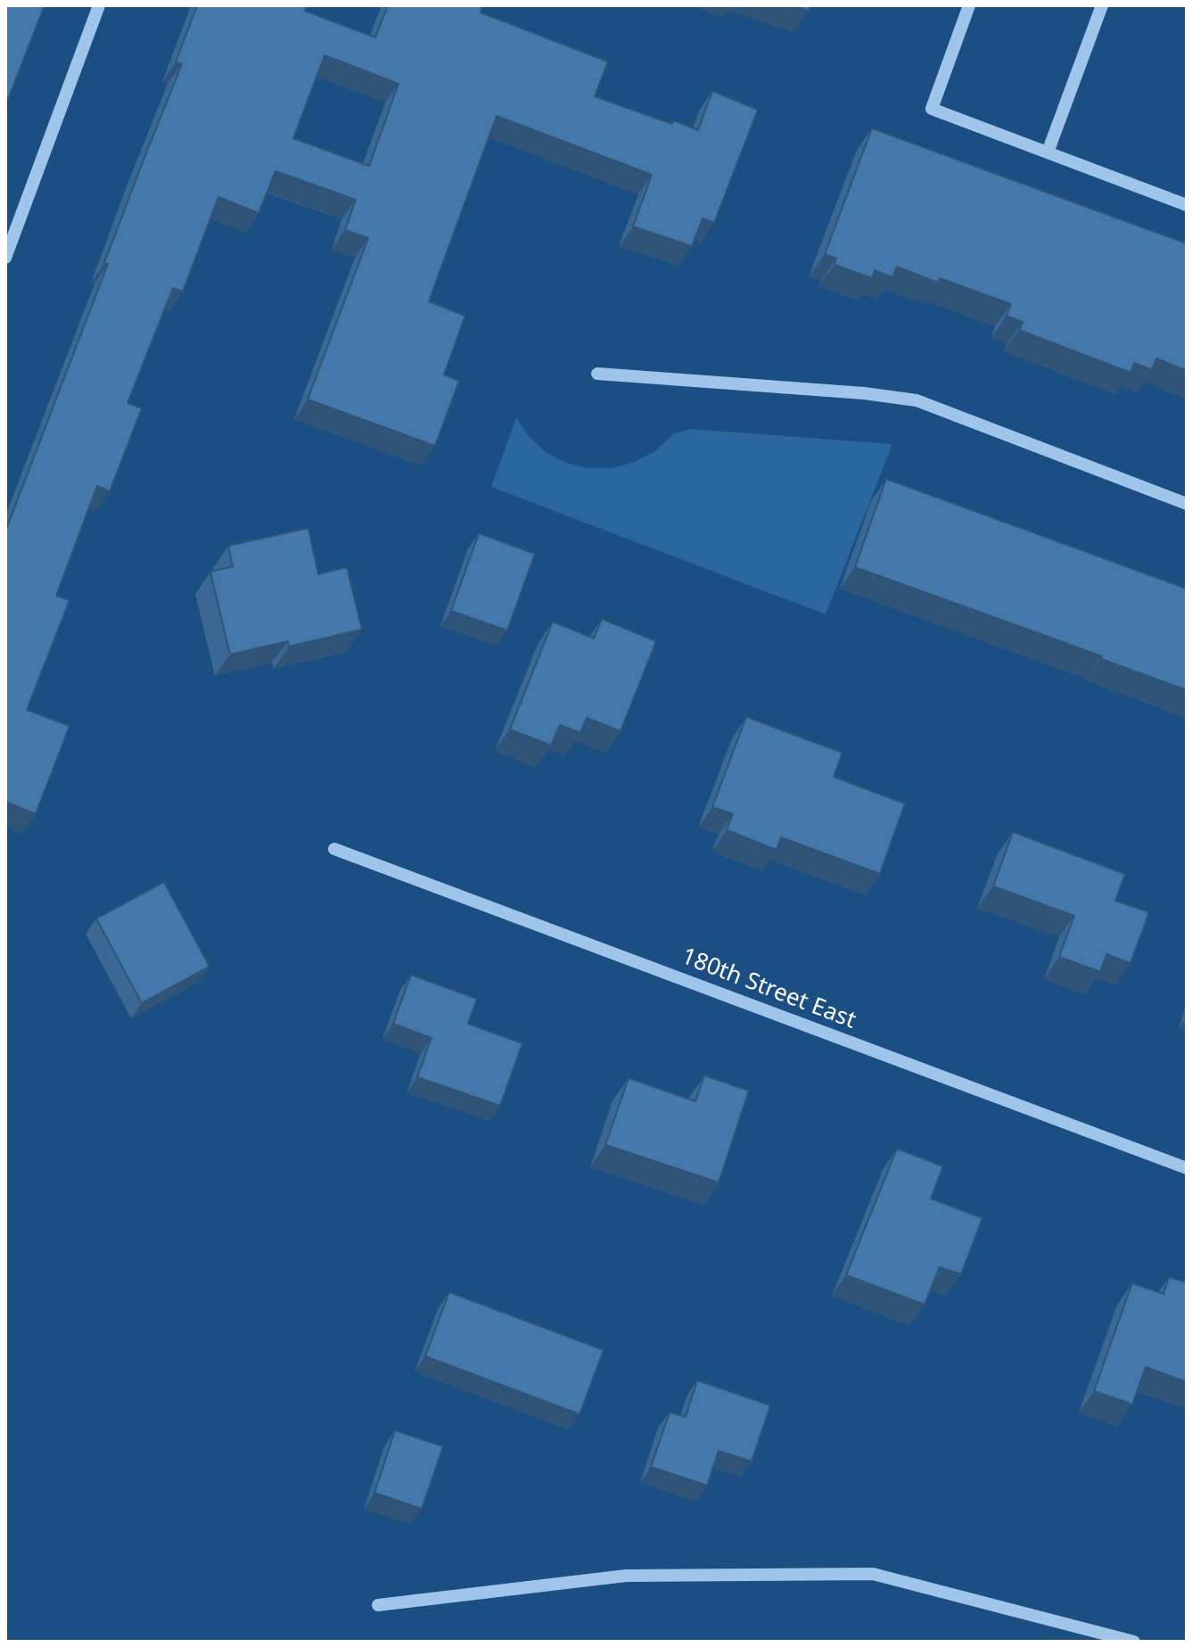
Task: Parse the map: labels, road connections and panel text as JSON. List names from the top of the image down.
{
  "streets": {
    "street": ["180th Street East"]
  }
}
